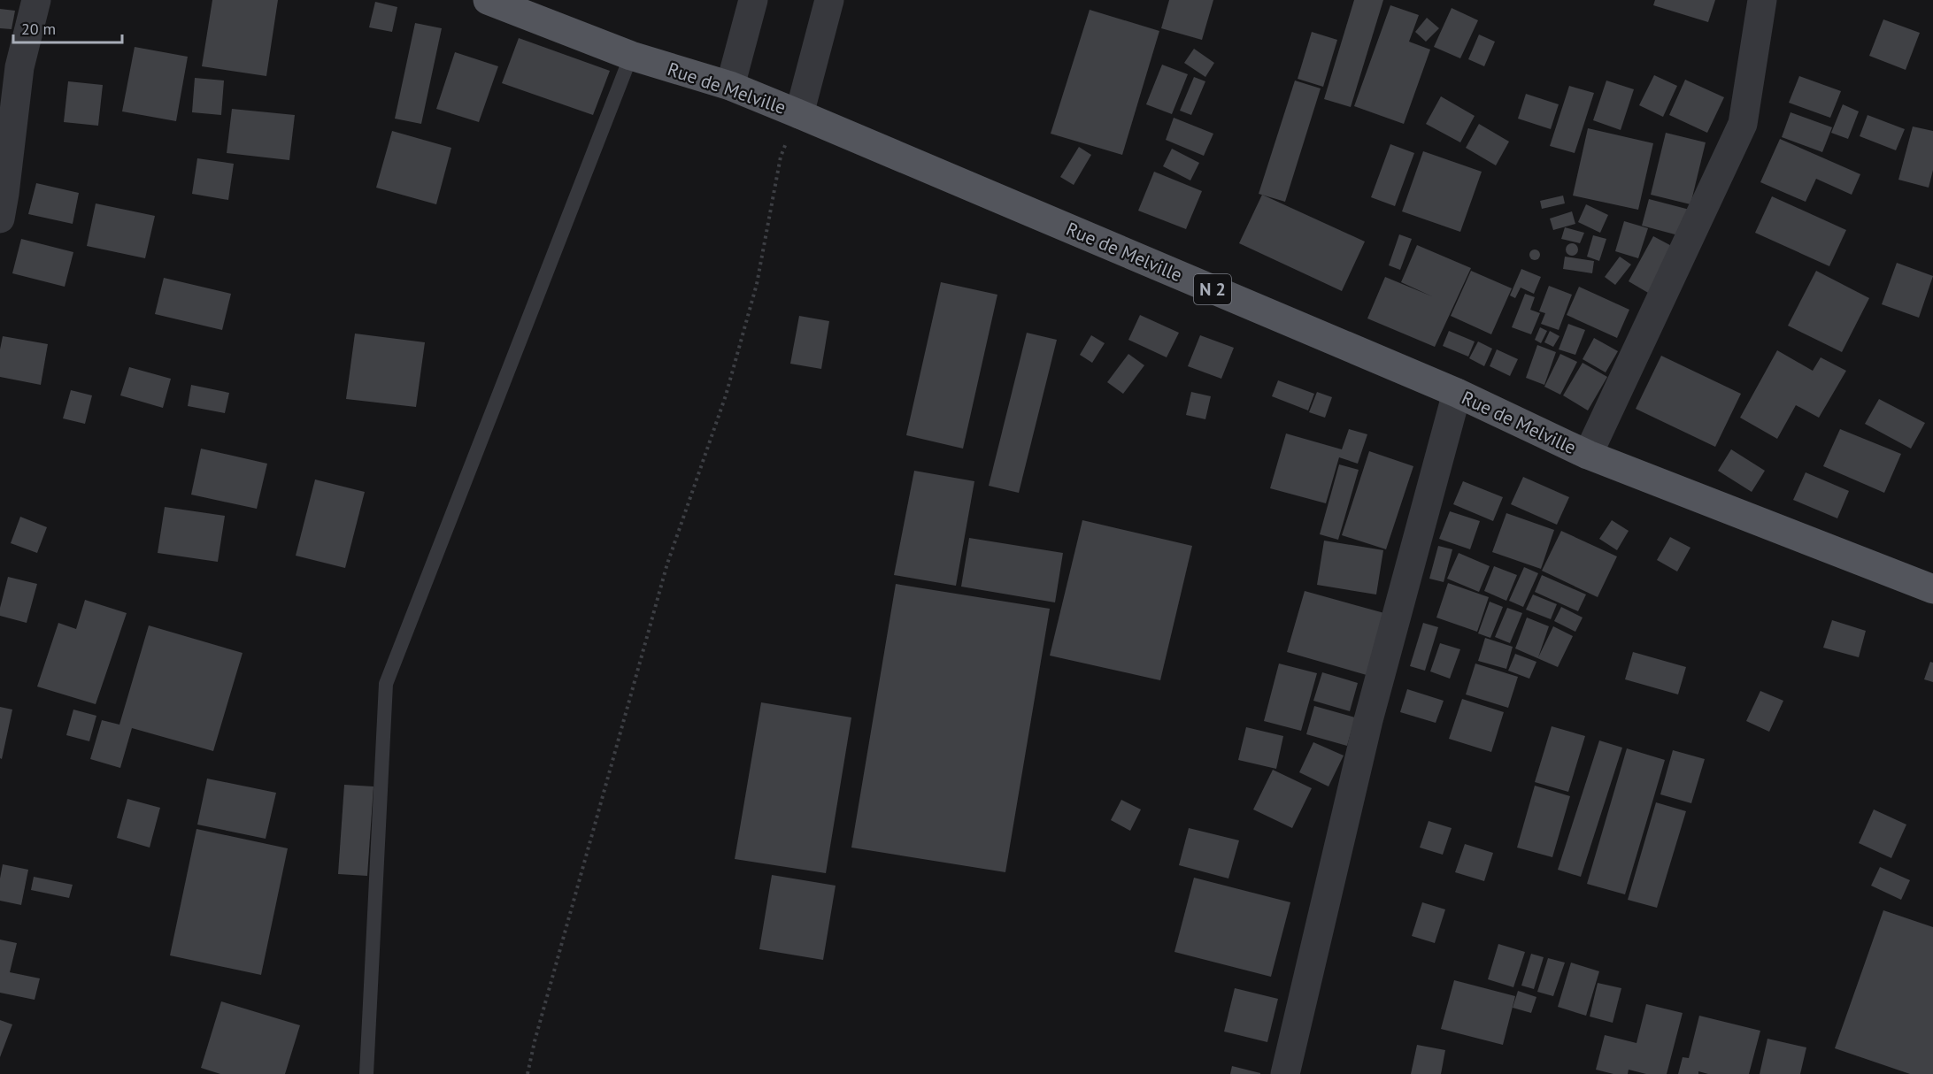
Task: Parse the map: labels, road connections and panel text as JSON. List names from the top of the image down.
{
  "streets": {
    "main road": ["Rue de Melville", "N 2"]
  },
  "scale_bar": "20 m"
}
